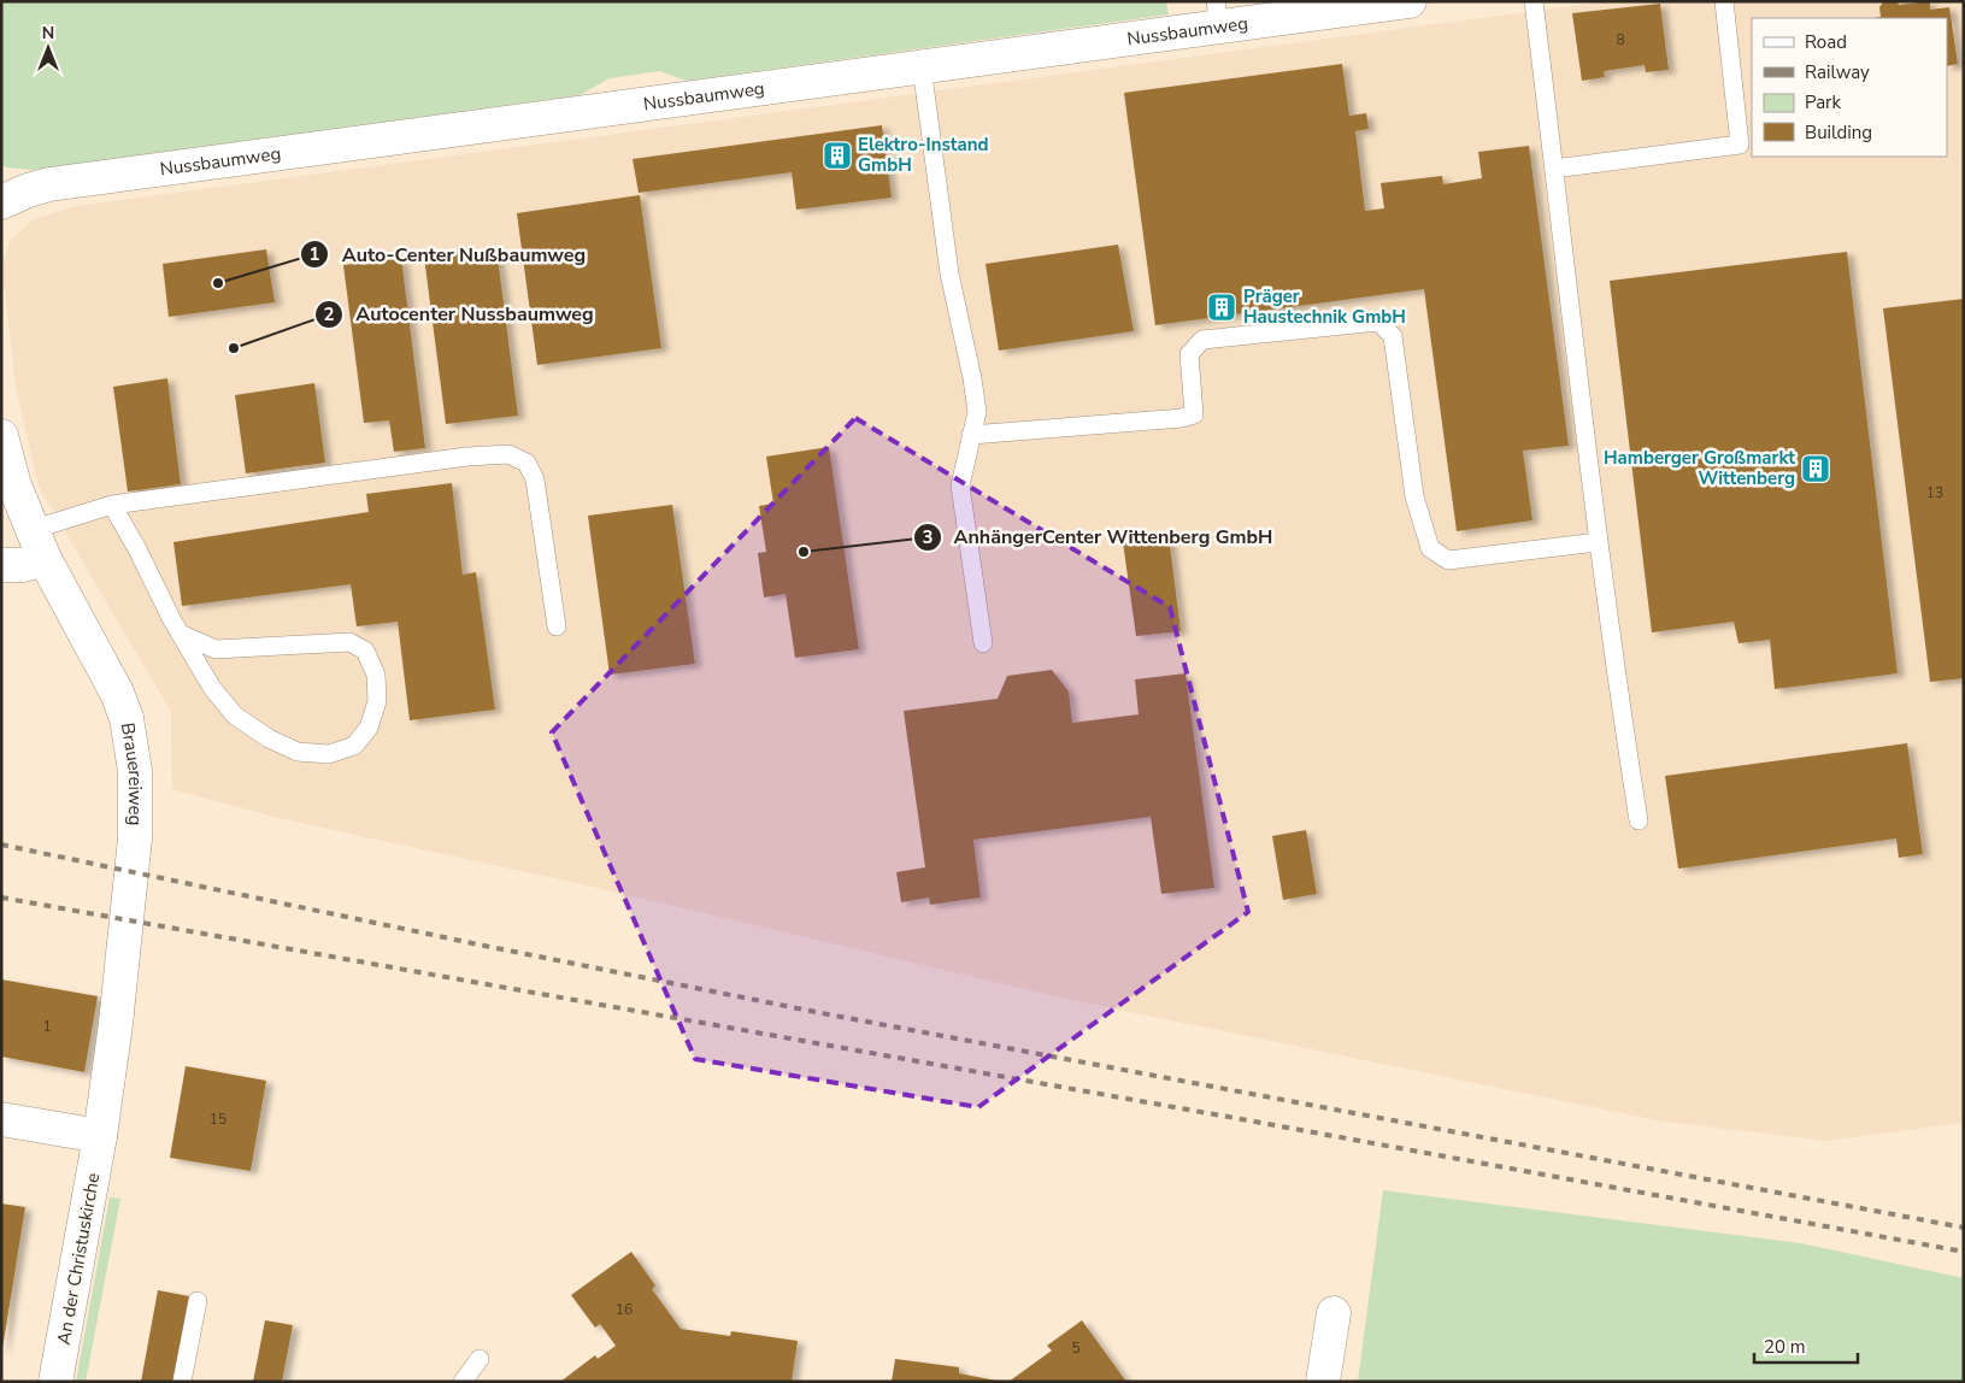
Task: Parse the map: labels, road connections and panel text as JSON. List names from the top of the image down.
{
  "streets": {
    "street": ["Nussbaumweg", "Brauereiweg", "An der Christuskirche"]
  },
  "crossings": [
    ["Brauereiweg", "An der Christuskirche"]
  ],
  "places": {
    "building": ["Elektro-Instand GmbH", "Präger Haustechnik GmbH", "Hamberger Großmarkt Wittenberg"],
    "other": ["Auto-Center Nußbaumweg", "Autocenter Nussbaumweg", "AnhängerCenter Wittenberg GmbH"]
  },
  "house_numbers": [
    "8",
    "13",
    "1",
    "15",
    "16",
    "5"
  ],
  "legend": [
    "Road",
    "Railway",
    "Park",
    "Building"
  ],
  "scale_bar": "20 m",
  "north": "top"
}
